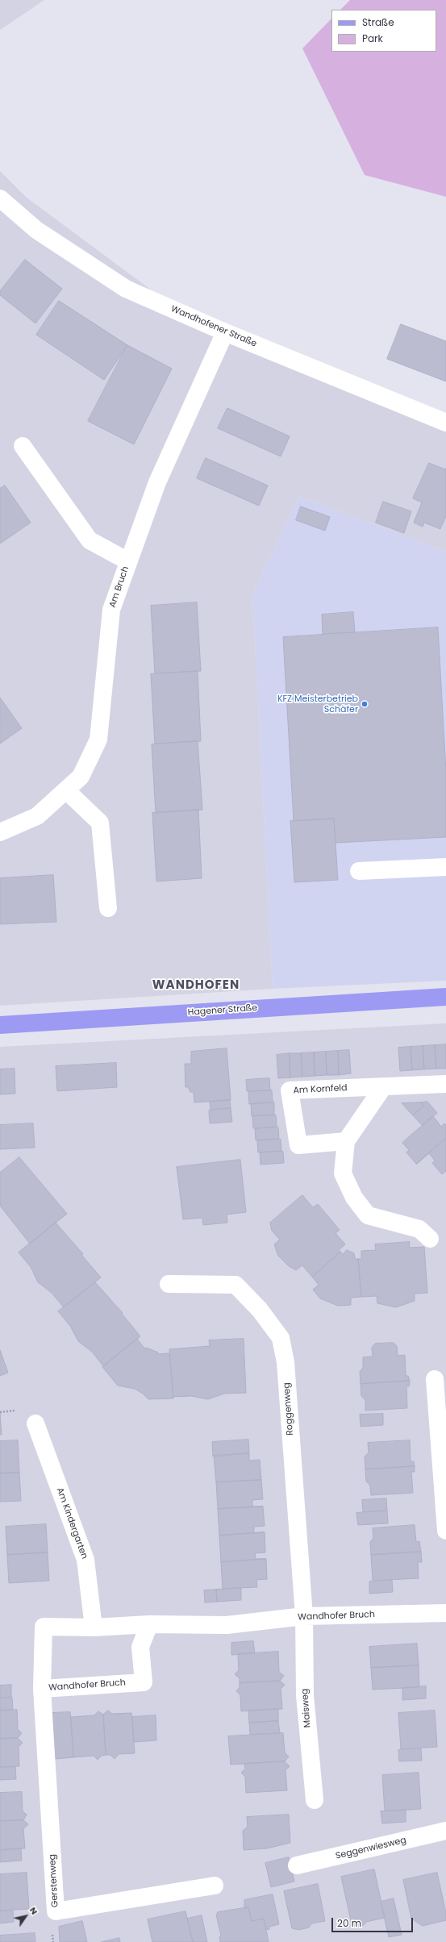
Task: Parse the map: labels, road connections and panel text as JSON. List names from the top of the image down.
{
  "streets": {
    "main road": ["Hagener Straße"],
    "street": [
      "Wandhofener Straße",
      "Am Bruch",
      "Am Kornfeld",
      "Roggenweg",
      "Am Kindergarten",
      "Wandhofer Bruch",
      "Maisweg",
      "Seggenwiesweg",
      "Gerstenweg"
    ]
  },
  "crossings": [
    ["Wandhofener Straße", "Am Bruch"],
    ["Roggenweg", "Wandhofer Bruch"],
    ["Roggenweg", "Maisweg"],
    ["Am Kindergarten", "Wandhofer Bruch"],
    ["Wandhofer Bruch", "Maisweg"],
    ["Wandhofer Bruch", "Gerstenweg"]
  ],
  "districts": ["WANDHOFEN"],
  "places": ["KFZ Meisterbetrieb Schäfer"],
  "legend": ["Straße", "Park"],
  "scale_bar": "20 m",
  "north": "top right"
}
